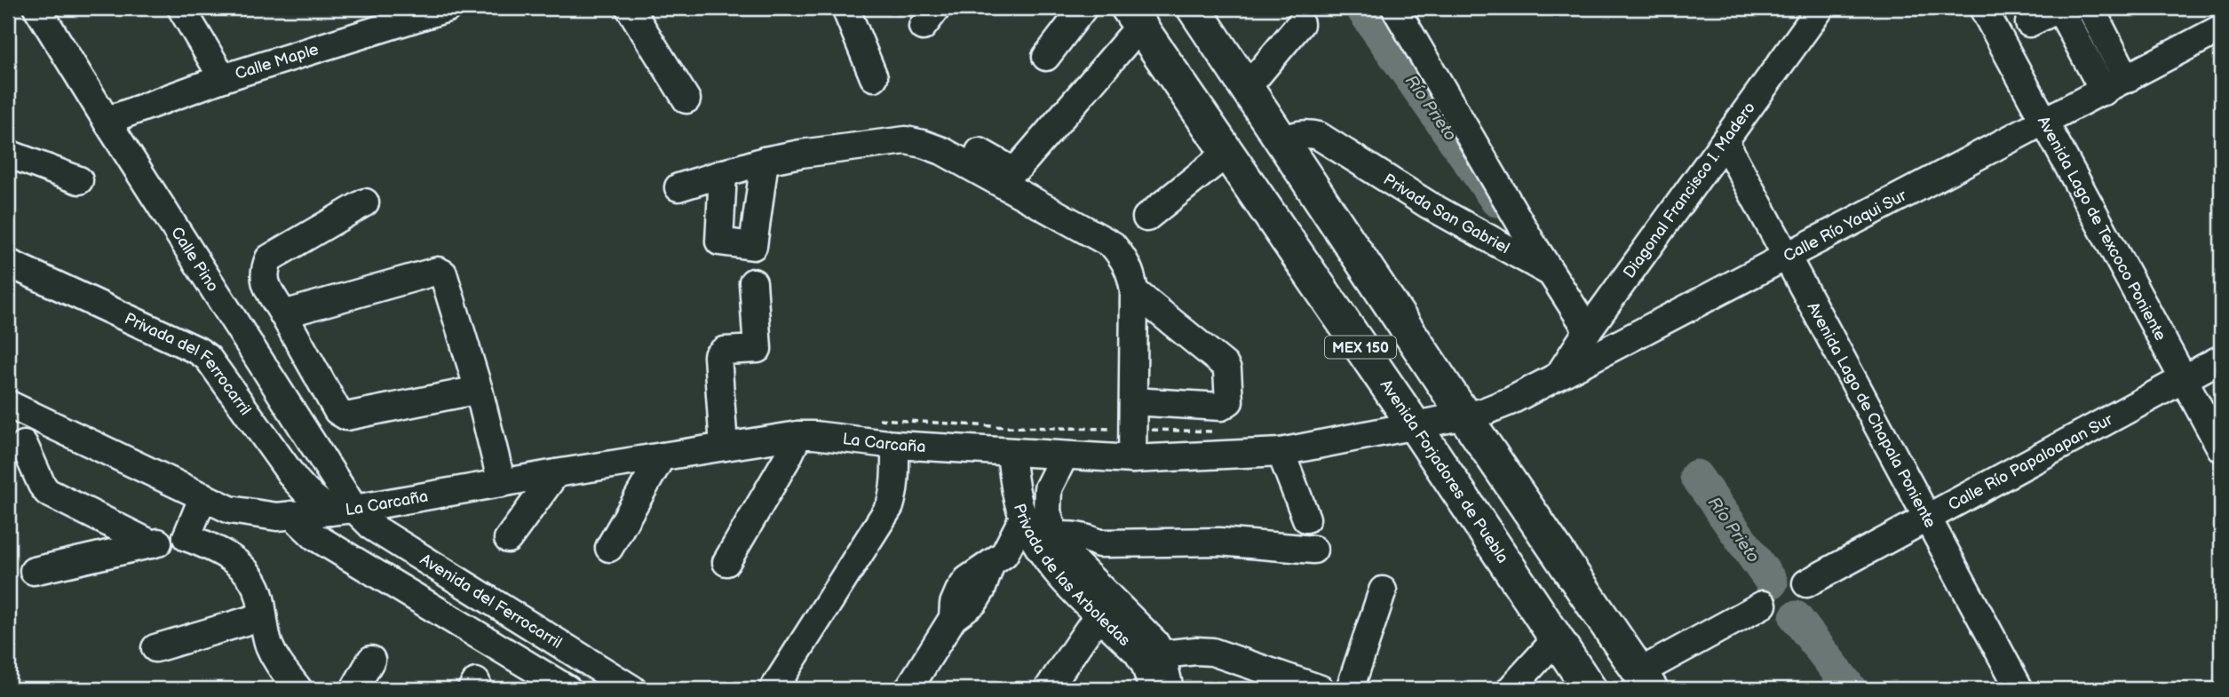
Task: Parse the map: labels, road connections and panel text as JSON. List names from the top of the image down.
{
  "streets": {
    "main road": ["MEX 150", "Avenida Forjadores de Puebla"],
    "street": [
      "Calle Maple",
      "Diagonal Francisco I. Madero",
      "Privada San Gabriel",
      "Calle Río Yaqui Sur",
      "Avenida Lago de Texcoco Poniente",
      "Calle Pino",
      "Privada del Ferrocarril",
      "Avenida Lago de Chapala Poniente",
      "La Carcaña",
      "Calle Río Papaloapan Sur",
      "Privada de las Arboledas",
      "Avenida del Ferrocarril"
    ]
  },
  "crossings": [
    ["Calle Maple", "Calle Pino"],
    ["Diagonal Francisco I. Madero", "Privada San Gabriel"],
    ["Diagonal Francisco I. Madero", "Calle Río Yaqui Sur"],
    ["Diagonal Francisco I. Madero", "Avenida Lago de Chapala Poniente"],
    ["Privada San Gabriel", "MEX 150"],
    ["Calle Río Yaqui Sur", "Avenida Lago de Texcoco Poniente"],
    ["Calle Río Yaqui Sur", "MEX 150"],
    ["Calle Río Yaqui Sur", "Avenida Lago de Chapala Poniente"],
    ["Calle Río Yaqui Sur", "La Carcaña"],
    ["Avenida Lago de Texcoco Poniente", "Calle Río Papaloapan Sur"],
    ["Calle Pino", "Privada del Ferrocarril"],
    ["Calle Pino", "La Carcaña"],
    ["Calle Pino", "Avenida del Ferrocarril"],
    ["MEX 150", "La Carcaña"],
    ["Privada del Ferrocarril", "La Carcaña"],
    ["Privada del Ferrocarril", "Avenida del Ferrocarril"],
    ["Avenida Lago de Chapala Poniente", "Calle Río Papaloapan Sur"],
    ["La Carcaña", "Avenida Forjadores de Puebla"],
    ["La Carcaña", "Privada de las Arboledas"],
    ["La Carcaña", "Avenida del Ferrocarril"]
  ],
  "water": ["Río Prieto"]
}
